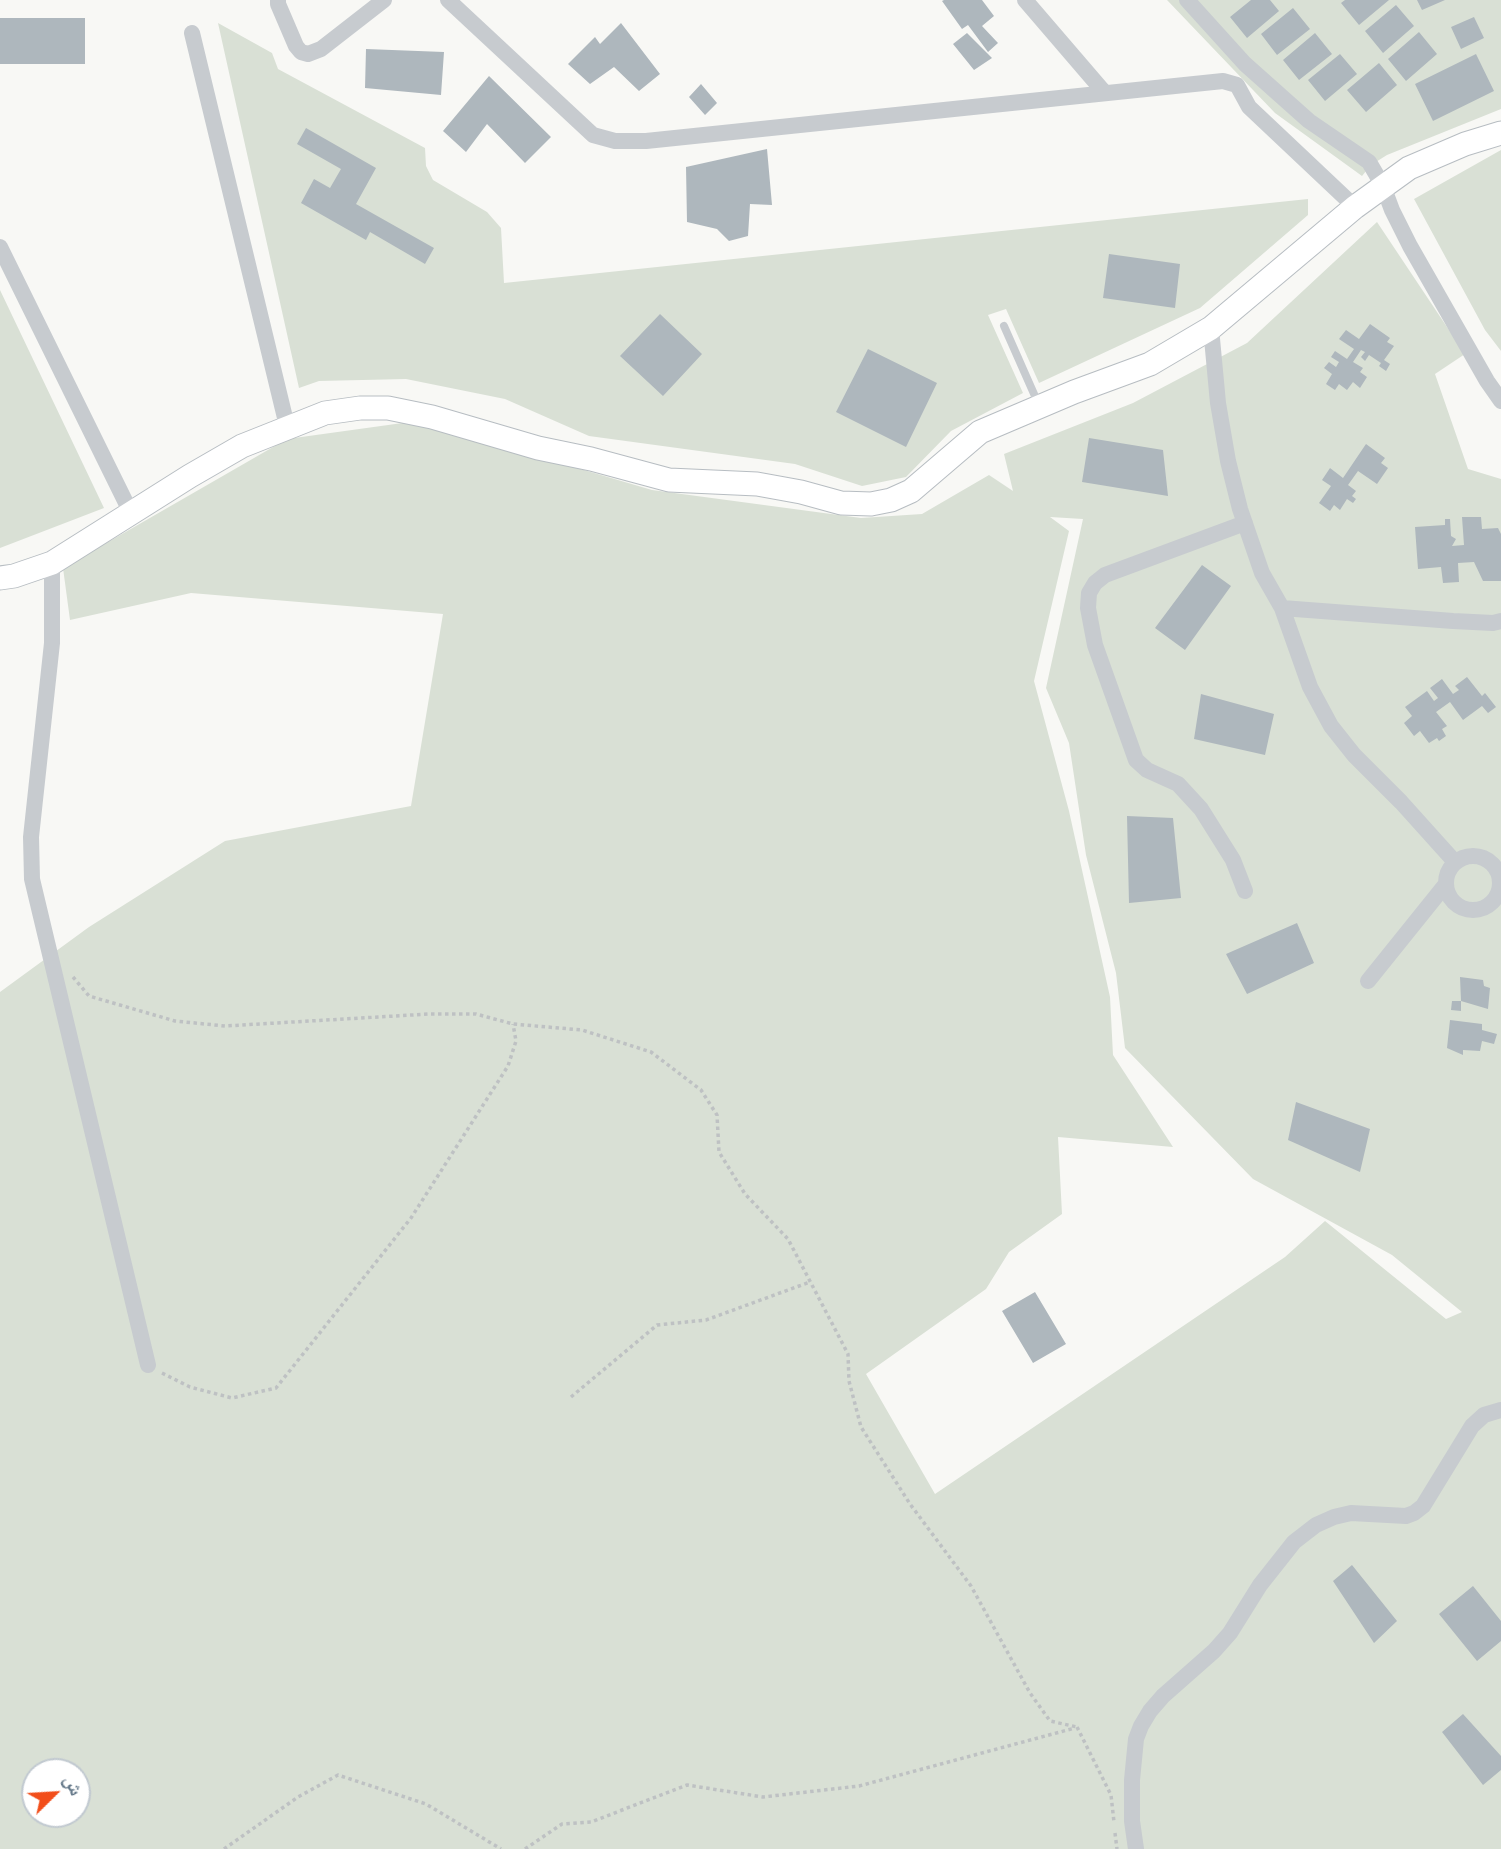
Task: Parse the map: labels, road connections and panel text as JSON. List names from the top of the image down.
{
  "north": "top right"
}
